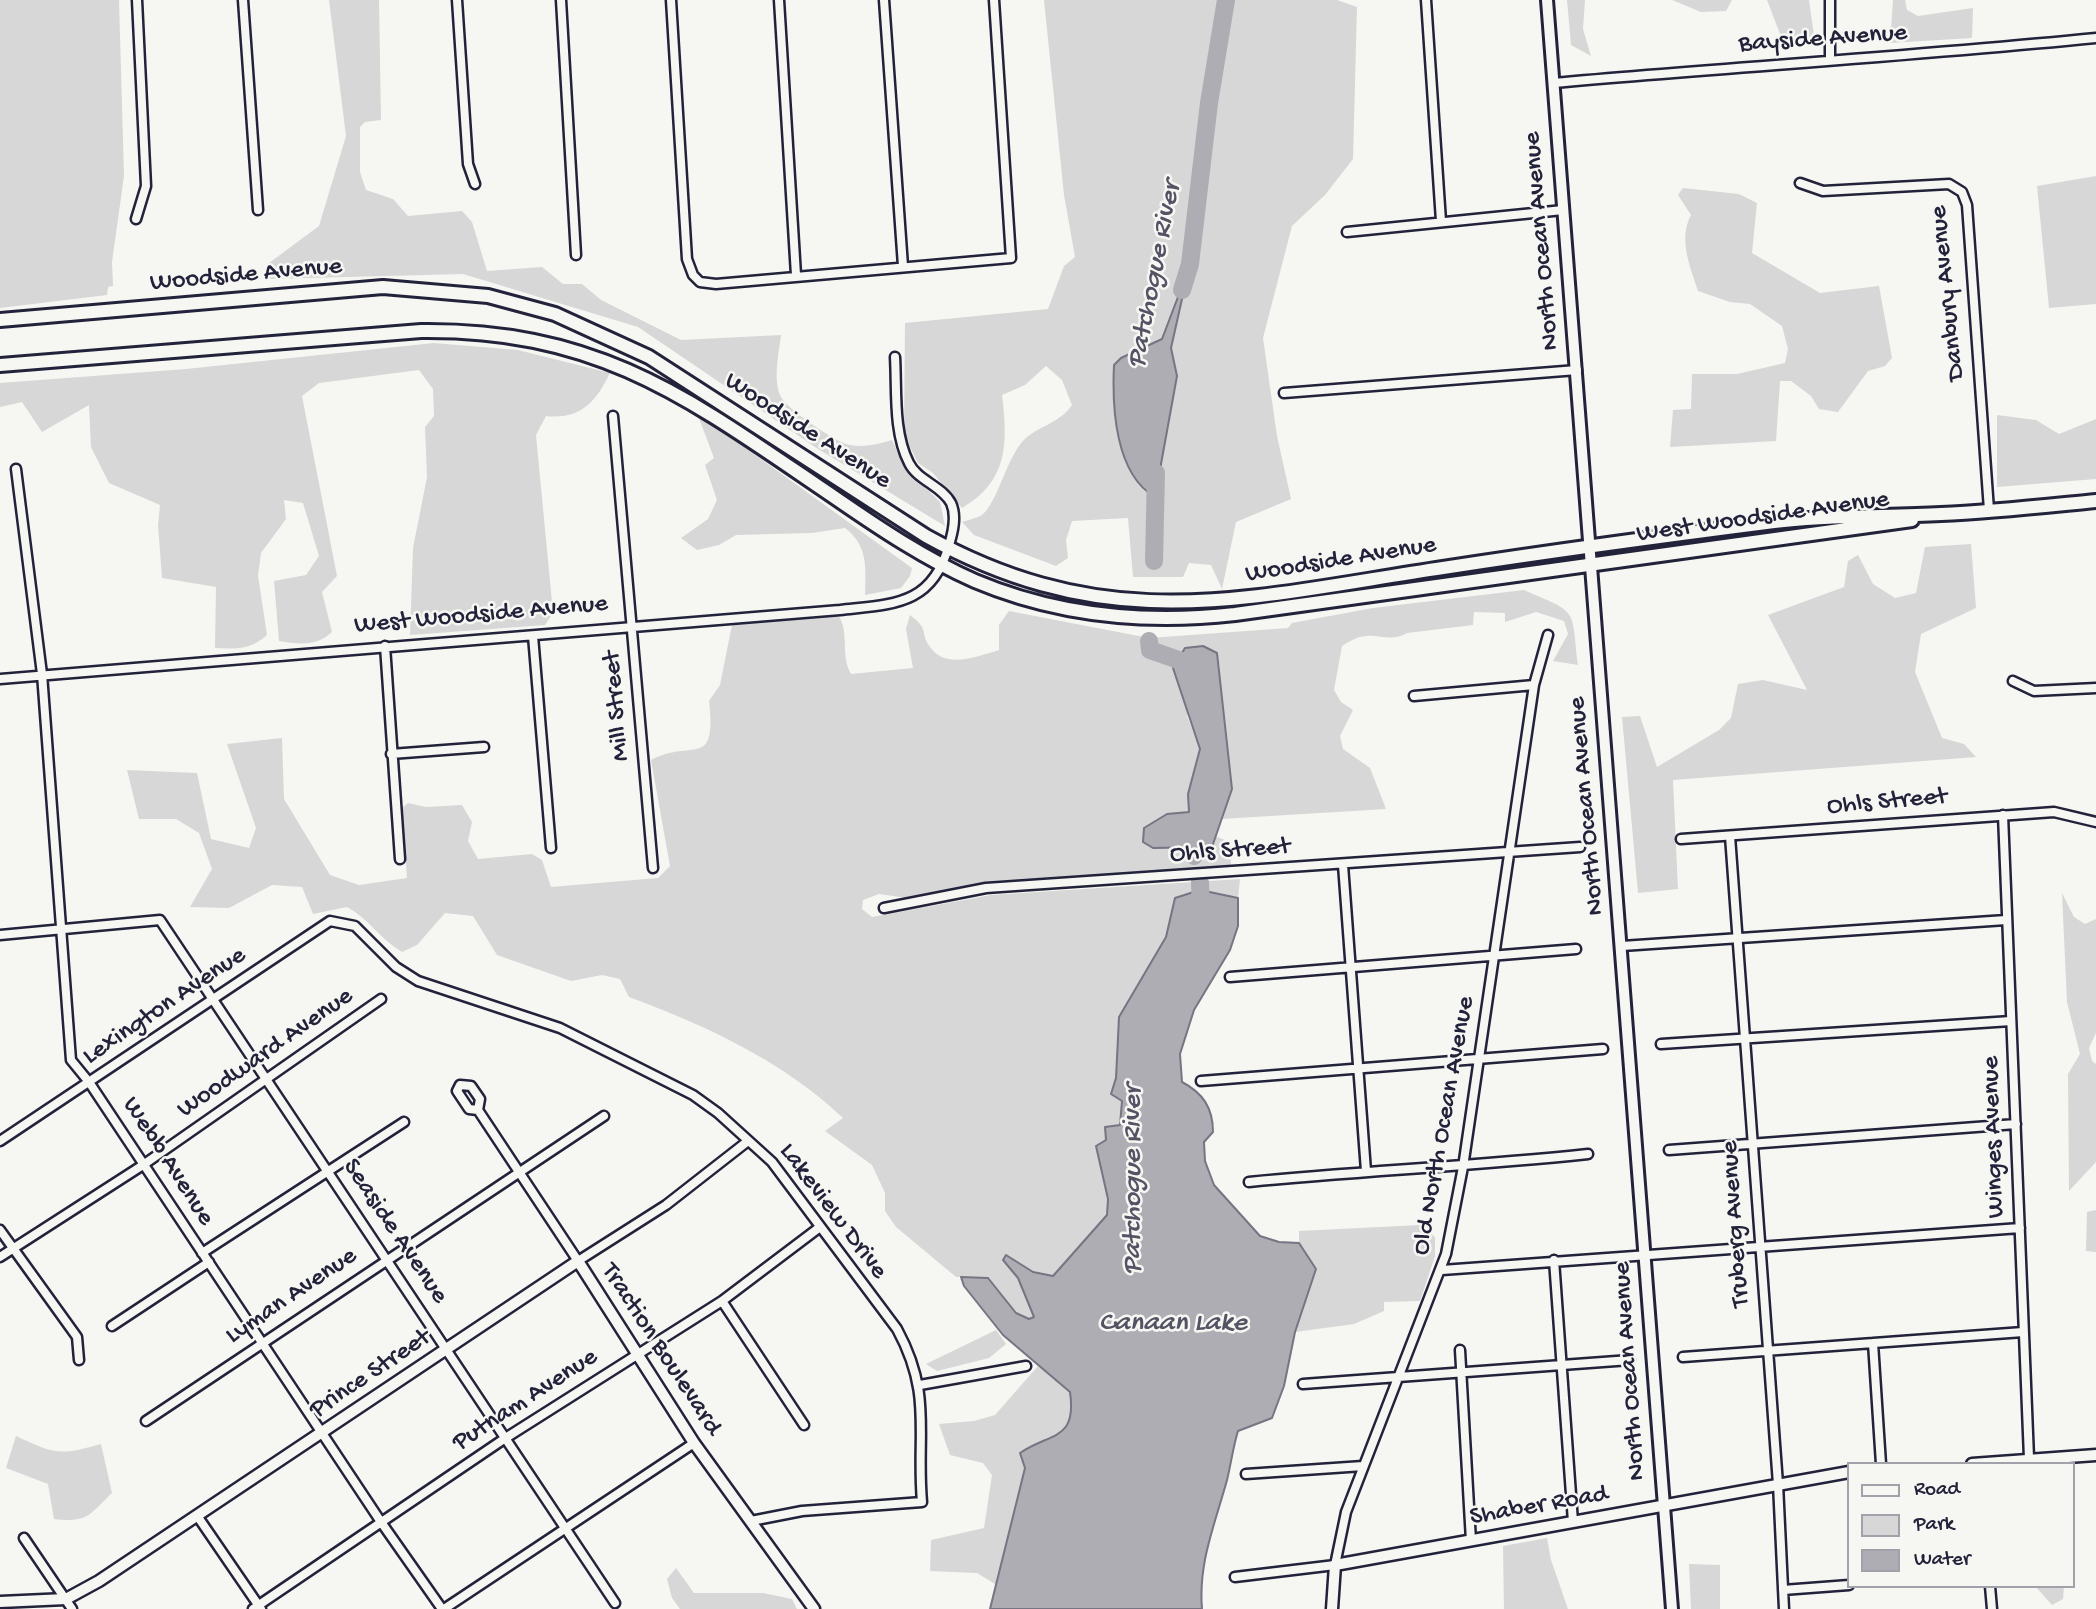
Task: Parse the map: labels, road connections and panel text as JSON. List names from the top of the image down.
{
  "streets": {
    "main road": ["North Ocean Avenue", "Woodside Avenue", "West Woodside Avenue"],
    "street": [
      "Bayside Avenue",
      "Danbury Avenue",
      "Mill Street",
      "Ohls Street",
      "Lexington Avenue",
      "Woodward Avenue",
      "Old North Ocean Avenue",
      "Winges Avenue",
      "Webb Avenue",
      "Lakeview Drive",
      "Truberg Avenue",
      "Seaside Avenue",
      "Lyman Avenue",
      "Traction Boulevard",
      "Prince Street",
      "Putnam Avenue",
      "Shaber Road"
    ]
  },
  "crossings": [
    ["Bayside Avenue", "North Ocean Avenue"],
    ["North Ocean Avenue", "Woodside Avenue"],
    ["North Ocean Avenue", "West Woodside Avenue"],
    ["North Ocean Avenue", "Shaber Road"],
    ["Woodside Avenue", "West Woodside Avenue"],
    ["Danbury Avenue", "West Woodside Avenue"],
    ["West Woodside Avenue", "Mill Street"],
    ["West Woodside Avenue", "Webb Avenue"],
    ["Ohls Street", "Old North Ocean Avenue"],
    ["Ohls Street", "Winges Avenue"],
    ["Ohls Street", "Truberg Avenue"],
    ["Lexington Avenue", "Webb Avenue"],
    ["Lexington Avenue", "Lakeview Drive"],
    ["Lexington Avenue", "Seaside Avenue"],
    ["Woodward Avenue", "Webb Avenue"],
    ["Woodward Avenue", "Seaside Avenue"],
    ["Old North Ocean Avenue", "Shaber Road"],
    ["Webb Avenue", "Seaside Avenue"],
    ["Webb Avenue", "Lyman Avenue"],
    ["Webb Avenue", "Prince Street"],
    ["Webb Avenue", "Putnam Avenue"],
    ["Lakeview Drive", "Traction Boulevard"],
    ["Lakeview Drive", "Prince Street"],
    ["Lakeview Drive", "Putnam Avenue"],
    ["Truberg Avenue", "Shaber Road"],
    ["Seaside Avenue", "Lyman Avenue"],
    ["Seaside Avenue", "Prince Street"],
    ["Seaside Avenue", "Putnam Avenue"],
    ["Lyman Avenue", "Traction Boulevard"],
    ["Traction Boulevard", "Prince Street"],
    ["Traction Boulevard", "Putnam Avenue"]
  ],
  "water": ["Patchogue River", "Canaan Lake"],
  "legend": ["Road", "Park", "Water"]
}
